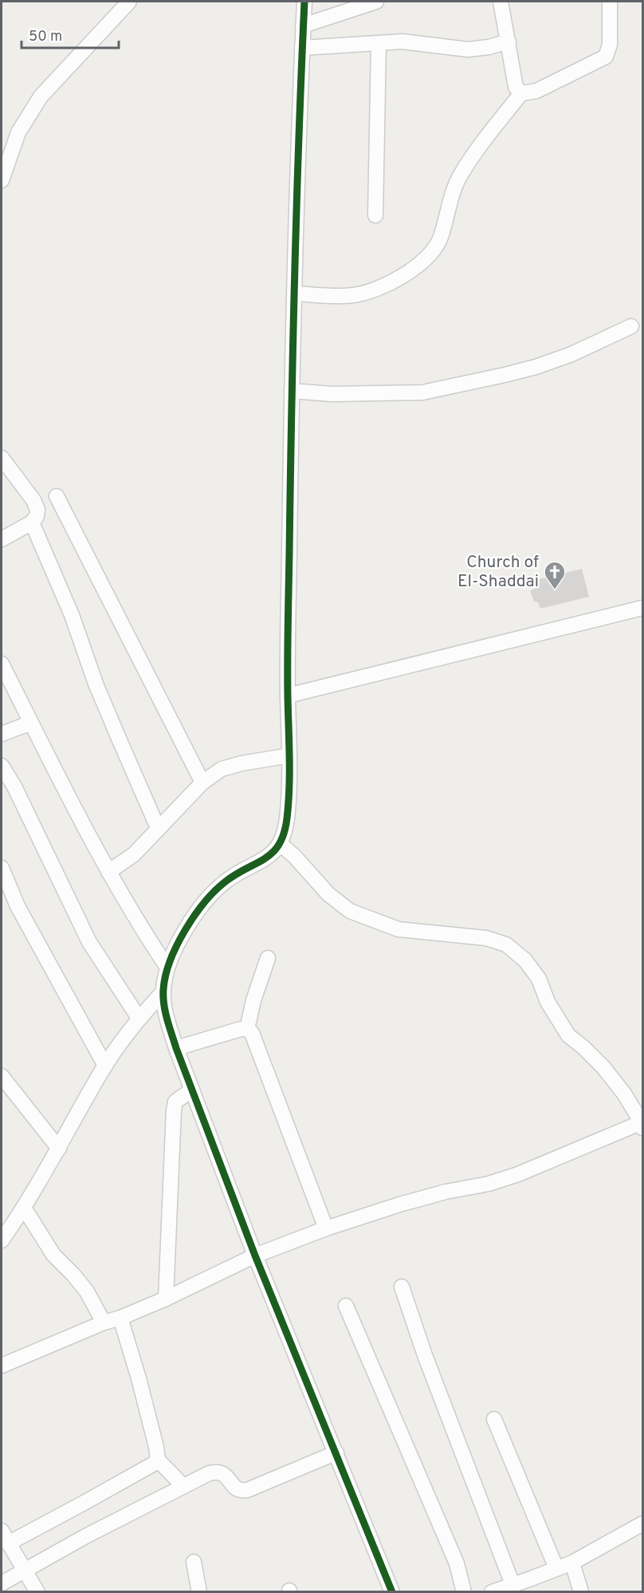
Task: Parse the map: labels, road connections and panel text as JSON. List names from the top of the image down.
{
  "places": {
    "church": ["Church of El-Shaddai"]
  },
  "scale_bar": "50 m"
}
